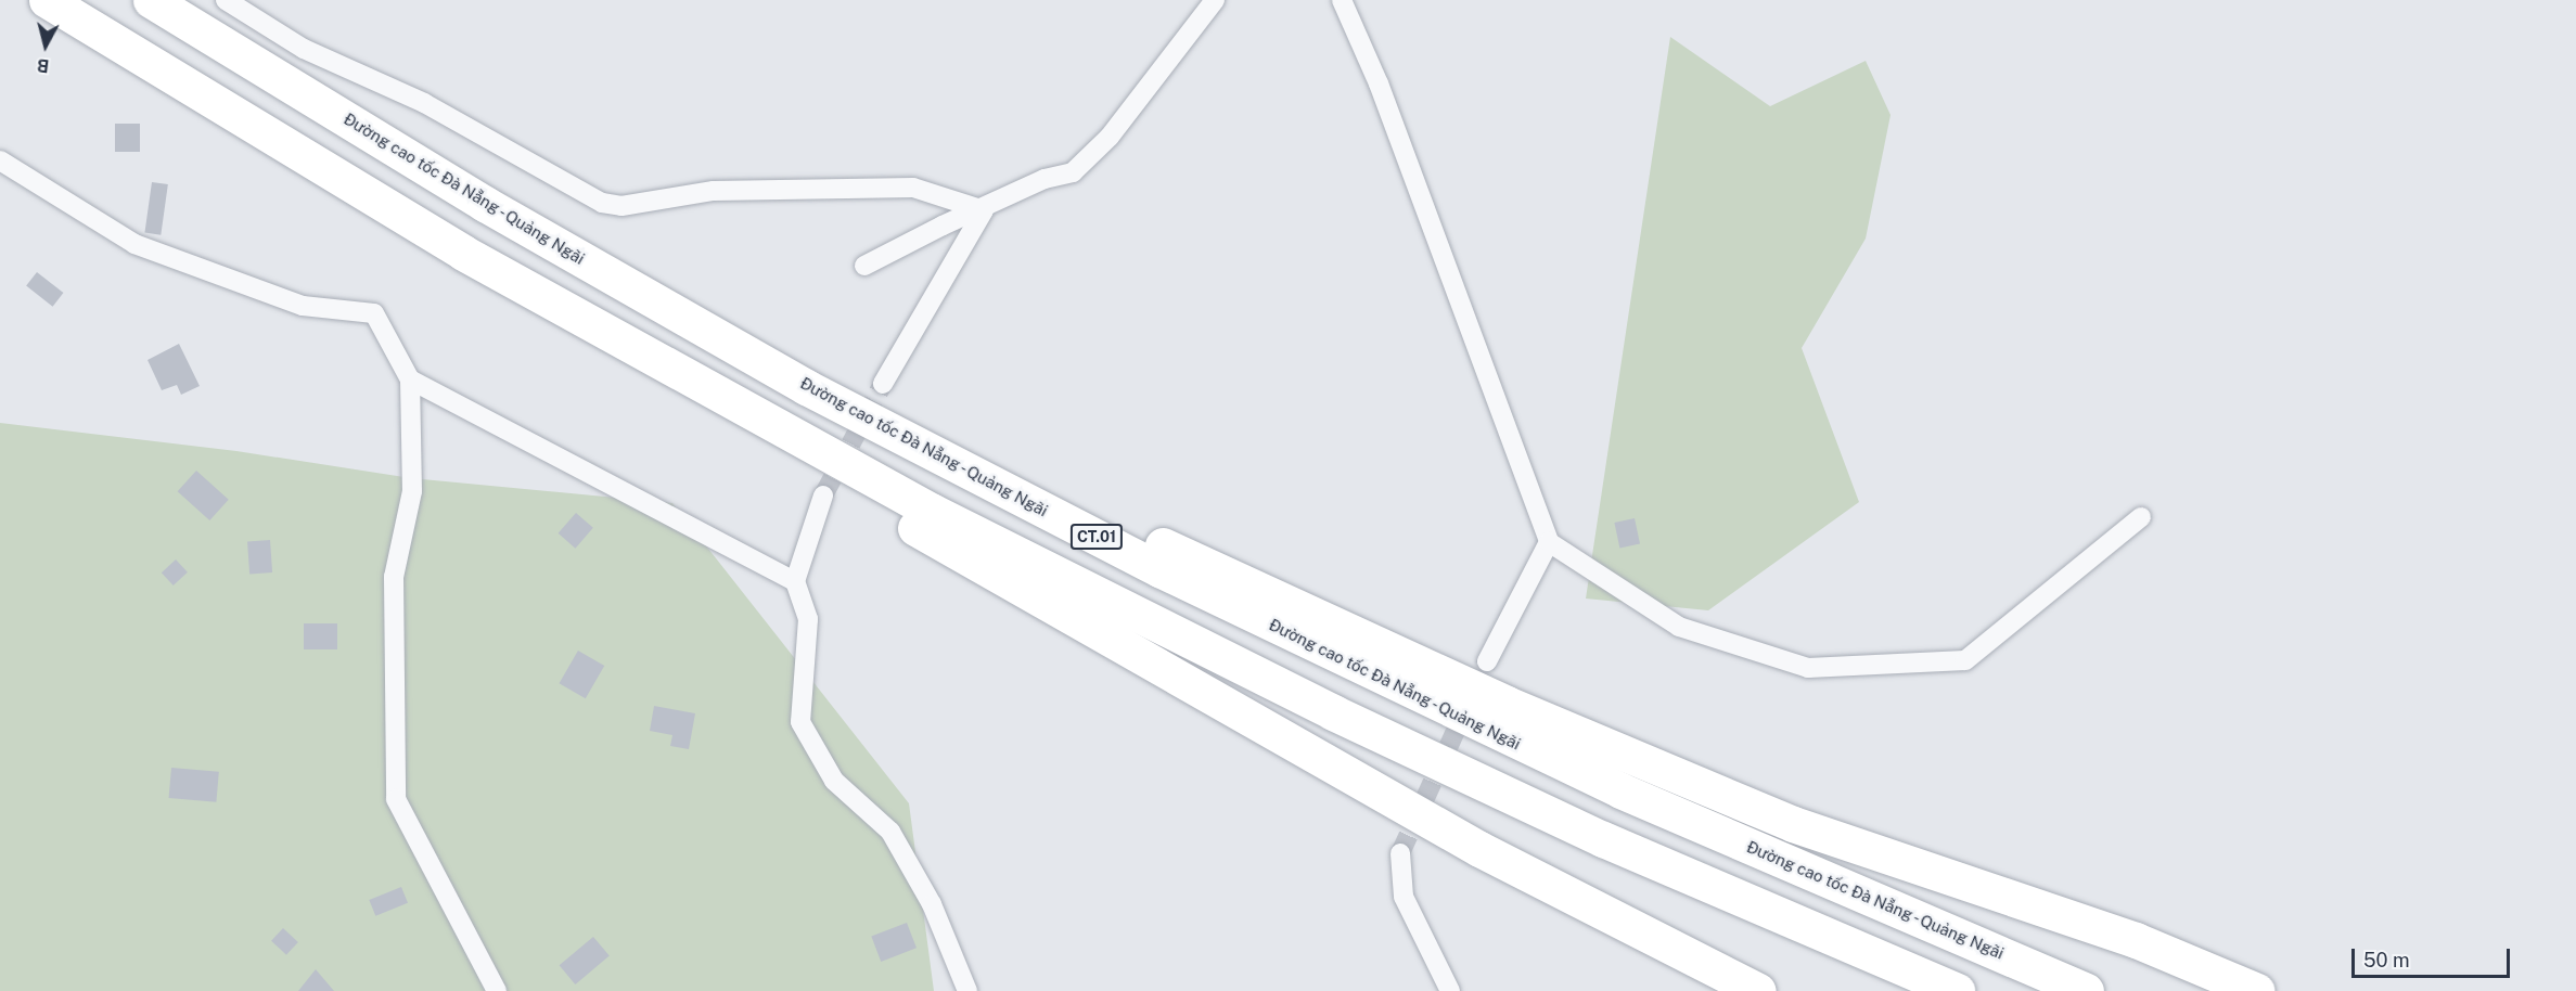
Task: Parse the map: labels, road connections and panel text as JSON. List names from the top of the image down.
{
  "streets": {
    "highway": ["Đường cao tốc Đà Nẵng - Quảng Ngãi", "CT.01"]
  },
  "scale_bar": "50 m",
  "north": "bottom"
}
